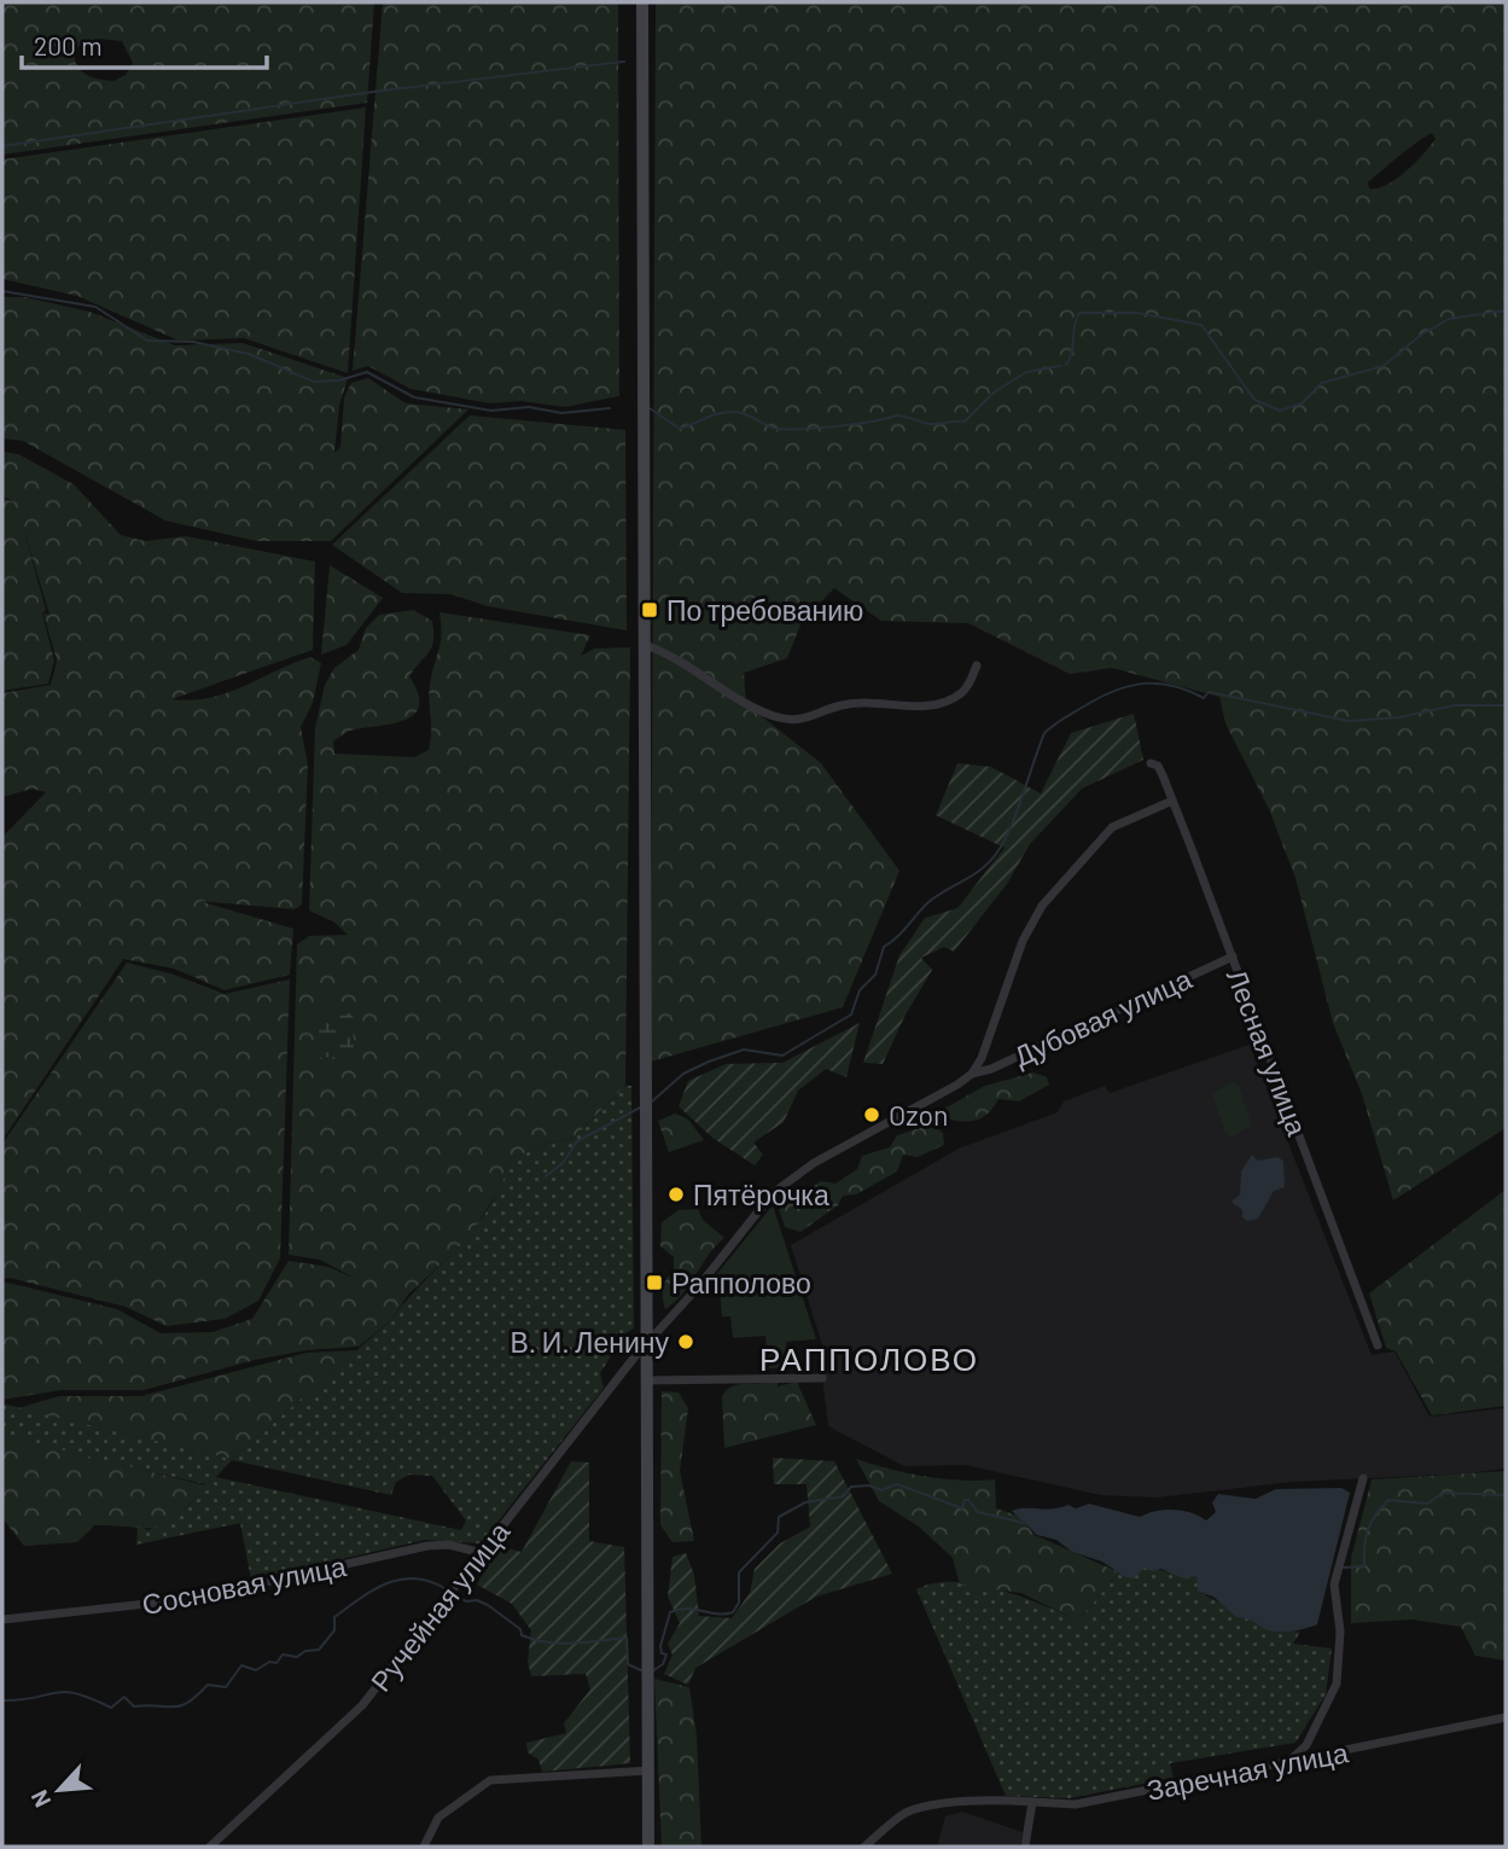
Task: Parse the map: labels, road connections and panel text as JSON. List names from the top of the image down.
{
  "streets": {
    "street": [
      "Дубовая улица",
      "Лесная улица",
      "Сосновая улица",
      "Ручейная улица",
      "Заречная улица"
    ]
  },
  "crossings": [
    ["Дубовая улица", "Лесная улица"],
    ["Дубовая улица", "Ручейная улица"],
    ["Сосновая улица", "Ручейная улица"]
  ],
  "districts": ["РАППОЛОВО"],
  "places": {
    "transit": ["По требованию", "Рапполово"],
    "other": ["Ozon", "Пятёрочка", "В. И. Ленину"]
  },
  "scale_bar": "200 m",
  "north": "bottom left"
}
